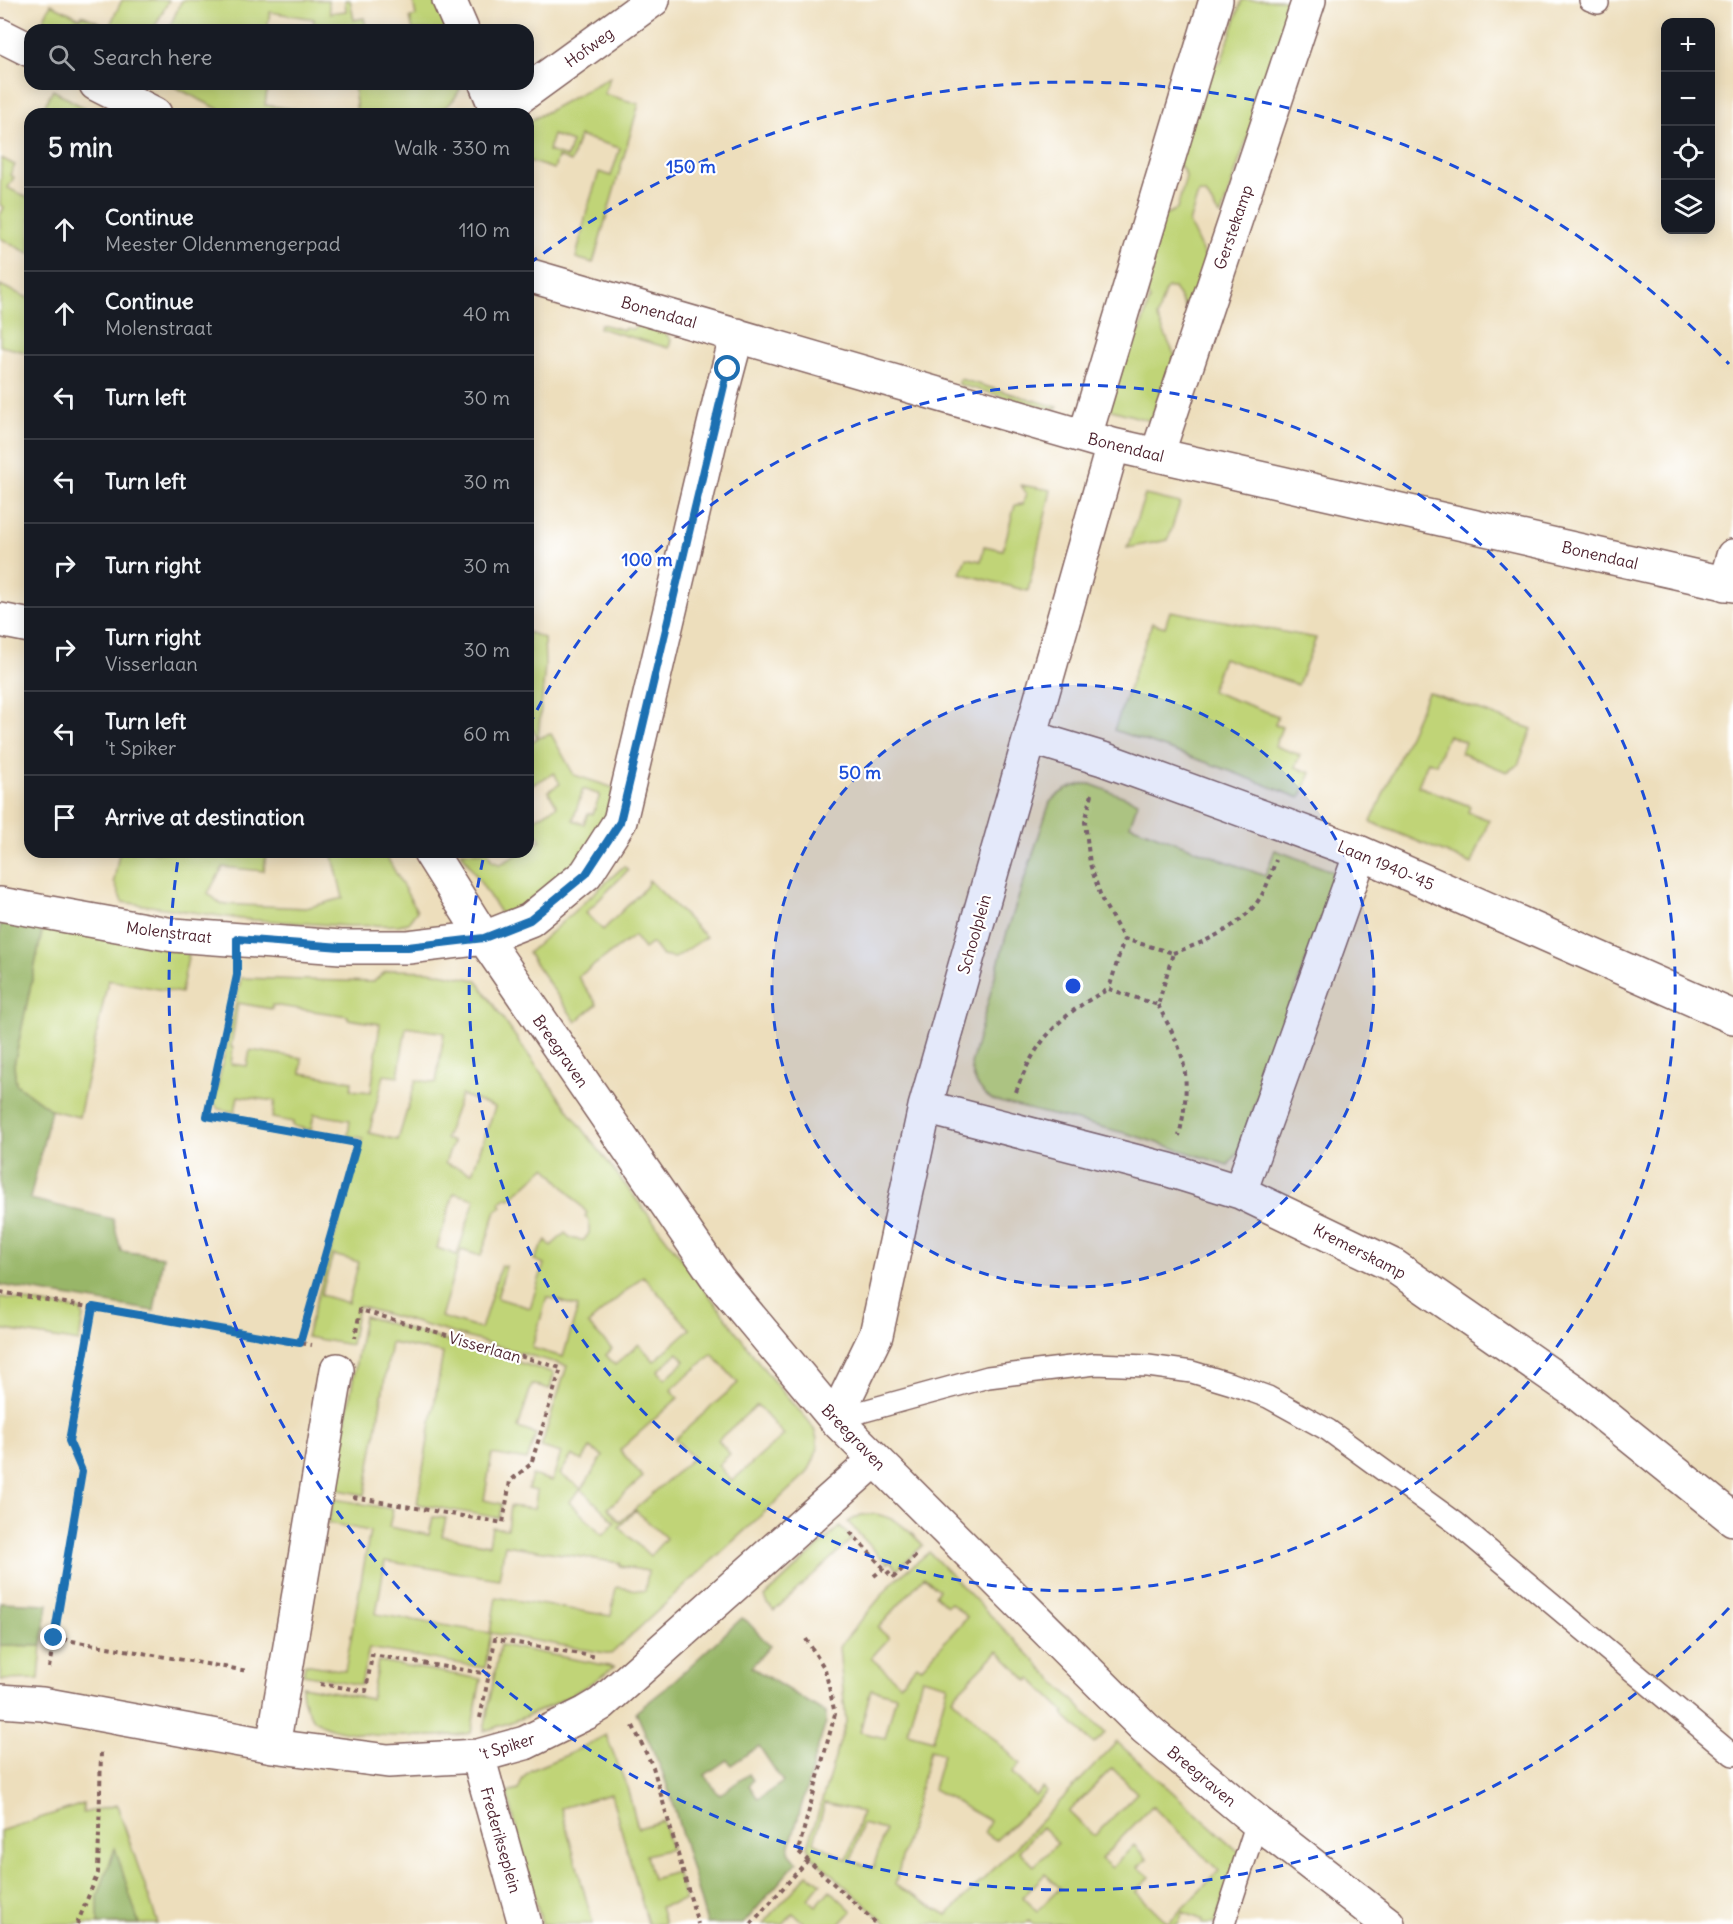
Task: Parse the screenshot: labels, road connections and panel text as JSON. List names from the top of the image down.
{
  "streets": {
    "street": [
      "Hofweg",
      "Gerstekamp",
      "Bonendaal",
      "Laan 1940-'45",
      "Molenstraat",
      "Schoolplein",
      "Breegraven",
      "Kremerskamp",
      "'t Spiker",
      "Frederikseplein"
    ],
    "path": ["Visserlaan"]
  },
  "crossings": [
    ["Gerstekamp", "Bonendaal"],
    ["Bonendaal", "Molenstraat"],
    ["Bonendaal", "Schoolplein"],
    ["Laan 1940-'45", "Schoolplein"],
    ["Molenstraat", "Breegraven"],
    ["Schoolplein", "Breegraven"],
    ["Schoolplein", "Kremerskamp"],
    ["Breegraven", "'t Spiker"],
    ["'t Spiker", "Frederikseplein"]
  ],
  "page": {
    "map_buttons": ["+", "−"],
    "search": "Search here",
    "heading": ["5 min", "Walk · 330 m"],
    "list": [
      ["Continue", "Meester Oldenmengerpad", "110 m"],
      ["Continue", "Molenstraat", "40 m"],
      ["Turn left", "30 m"],
      ["Turn left", "30 m"],
      ["Turn right", "30 m"],
      ["Turn right", "Visserlaan", "30 m"],
      ["Turn left", "'t Spiker", "60 m"],
      "Arrive at destination"
    ]
  },
  "rings": ["150 m", "100 m", "50 m"]
}
